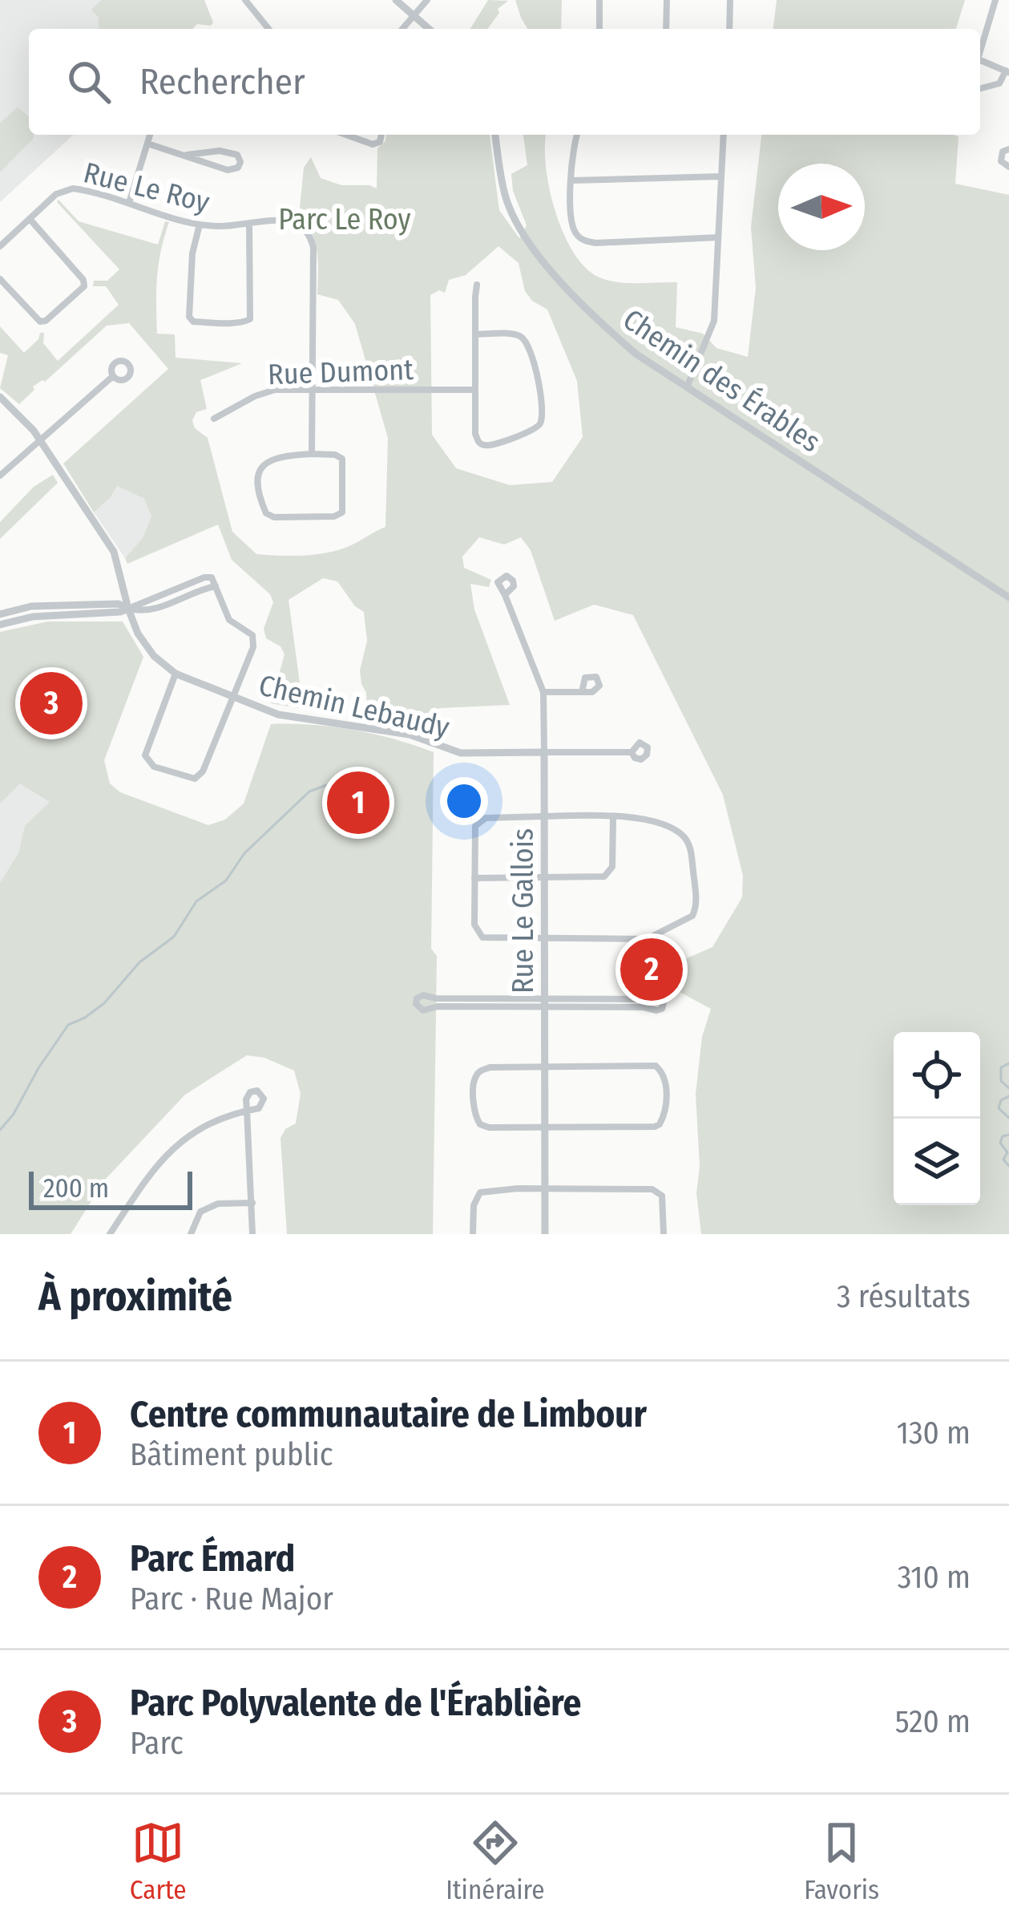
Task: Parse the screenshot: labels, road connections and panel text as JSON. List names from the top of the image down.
{
  "streets": {
    "street": [
      "Rue Le Roy",
      "Rue Dumont",
      "Chemin des Érables",
      "Chemin Lebaudy",
      "Rue Le Gallois"
    ]
  },
  "crossings": [
    ["Rue Le Roy", "Rue Dumont"],
    ["Chemin Lebaudy", "Rue Le Gallois"]
  ],
  "parks": ["Parc Le Roy"],
  "scale_bar": "200 m",
  "north": "right",
  "page": {
    "search": "Rechercher",
    "pins": ["3", "1", "2"],
    "scale": "200 m",
    "heading": ["À proximité", "3 résultats"],
    "list": [
      {
        "mark": "1",
        "name": "Centre communautaire de Limbour",
        "note": "Bâtiment public",
        "value": "130 m"
      },
      {
        "mark": "2",
        "name": "Parc Émard",
        "note": "Parc · Rue Major",
        "value": "310 m"
      },
      {
        "mark": "3",
        "name": "Parc Polyvalente de l'Érablière",
        "note": "Parc",
        "value": "520 m"
      }
    ],
    "nav": ["Carte", "Itinéraire", "Favoris"]
  }
}
